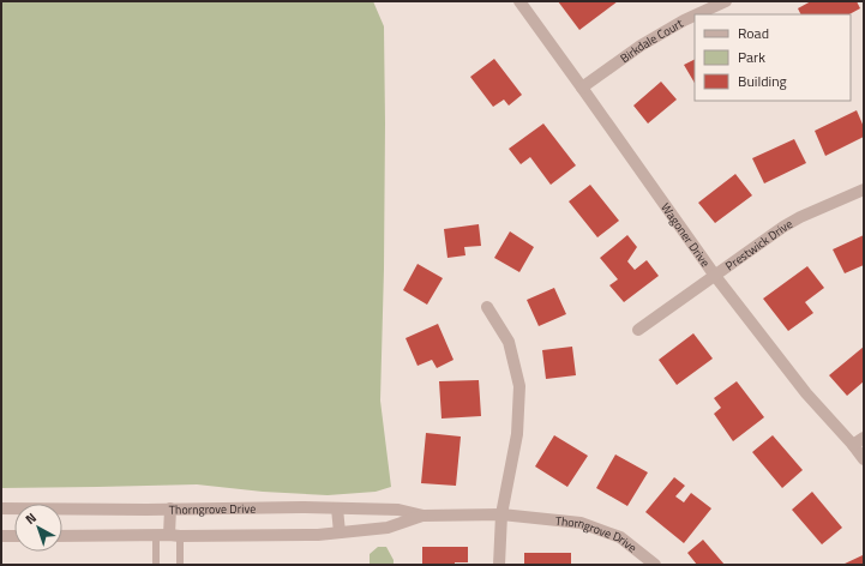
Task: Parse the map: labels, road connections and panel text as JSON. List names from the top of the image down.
{
  "streets": {
    "street": [
      "Birkdale Court",
      "Wagoner Drive",
      "Prestwick Drive",
      "Thorngrove Drive"
    ]
  },
  "crossings": [
    ["Birkdale Court", "Wagoner Drive"],
    ["Wagoner Drive", "Prestwick Drive"]
  ],
  "legend": ["Road", "Park", "Building"],
  "north": "top left"
}
